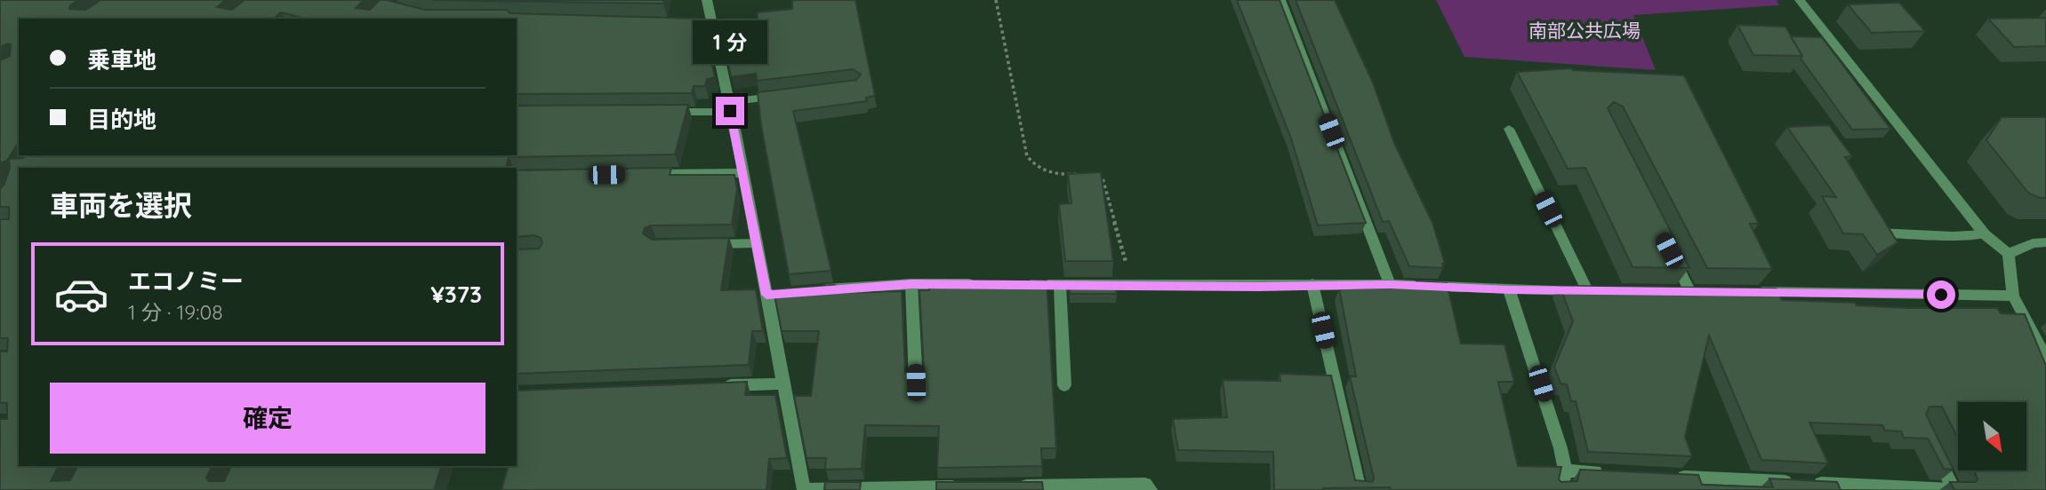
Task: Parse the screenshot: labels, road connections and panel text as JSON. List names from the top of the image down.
{
  "parks": ["南部公共広場"],
  "north": "bottom right",
  "page": {
    "banner": ["乗車地", "目的地"],
    "bubble": "1 分",
    "heading": "車両を選択",
    "list": [
      {
        "name": "エコノミー",
        "note": "1 分 · 19:08",
        "value": "¥373"
      }
    ],
    "buttons": "確定"
  }
}
